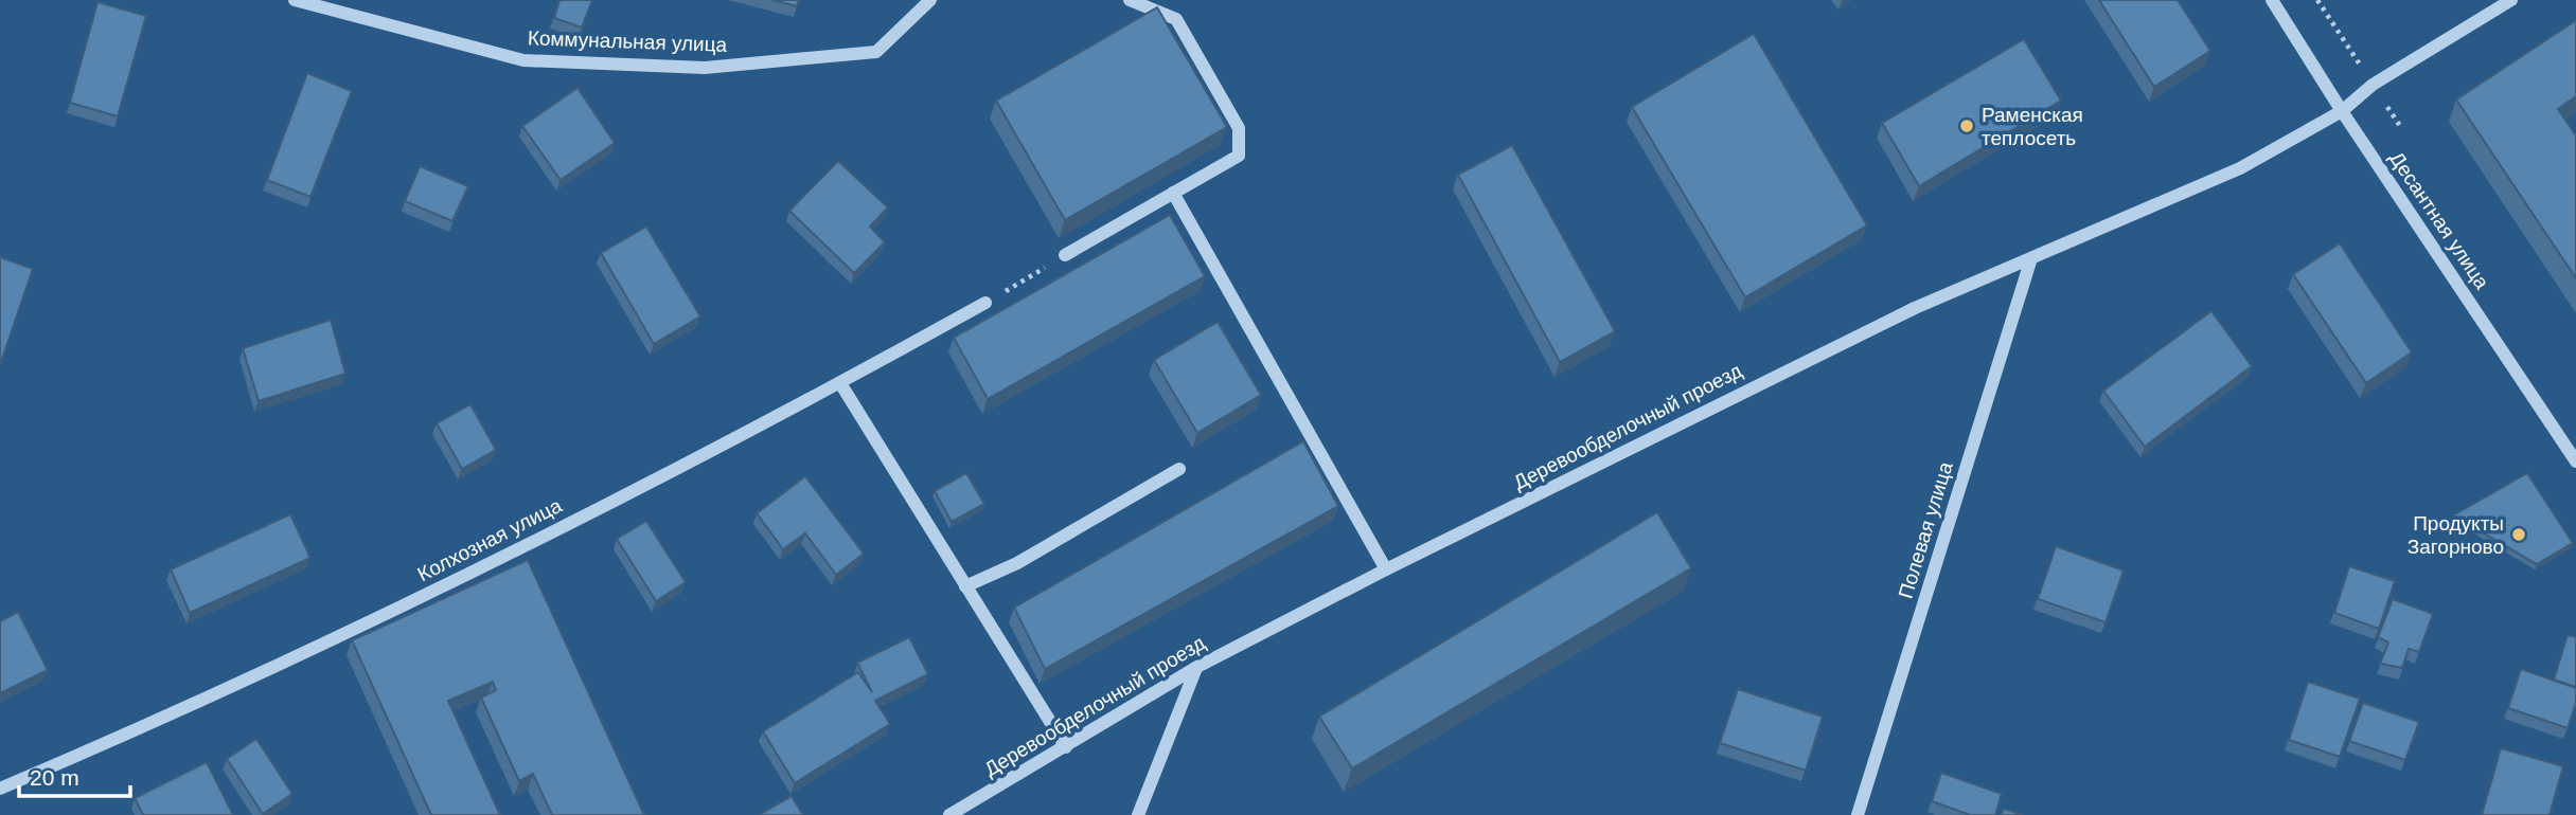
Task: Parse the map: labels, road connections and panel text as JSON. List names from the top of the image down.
{
  "streets": {
    "street": [
      "Коммунальная улица",
      "Десантная улица",
      "Деревообделочный проезд",
      "Полевая улица",
      "Колхозная улица"
    ]
  },
  "crossings": [
    ["Десантная улица", "Деревообделочный проезд"],
    ["Деревообделочный проезд", "Полевая улица"]
  ],
  "places": ["Раменская теплосеть", "Продукты Загорново"],
  "scale_bar": "20 m"
}
